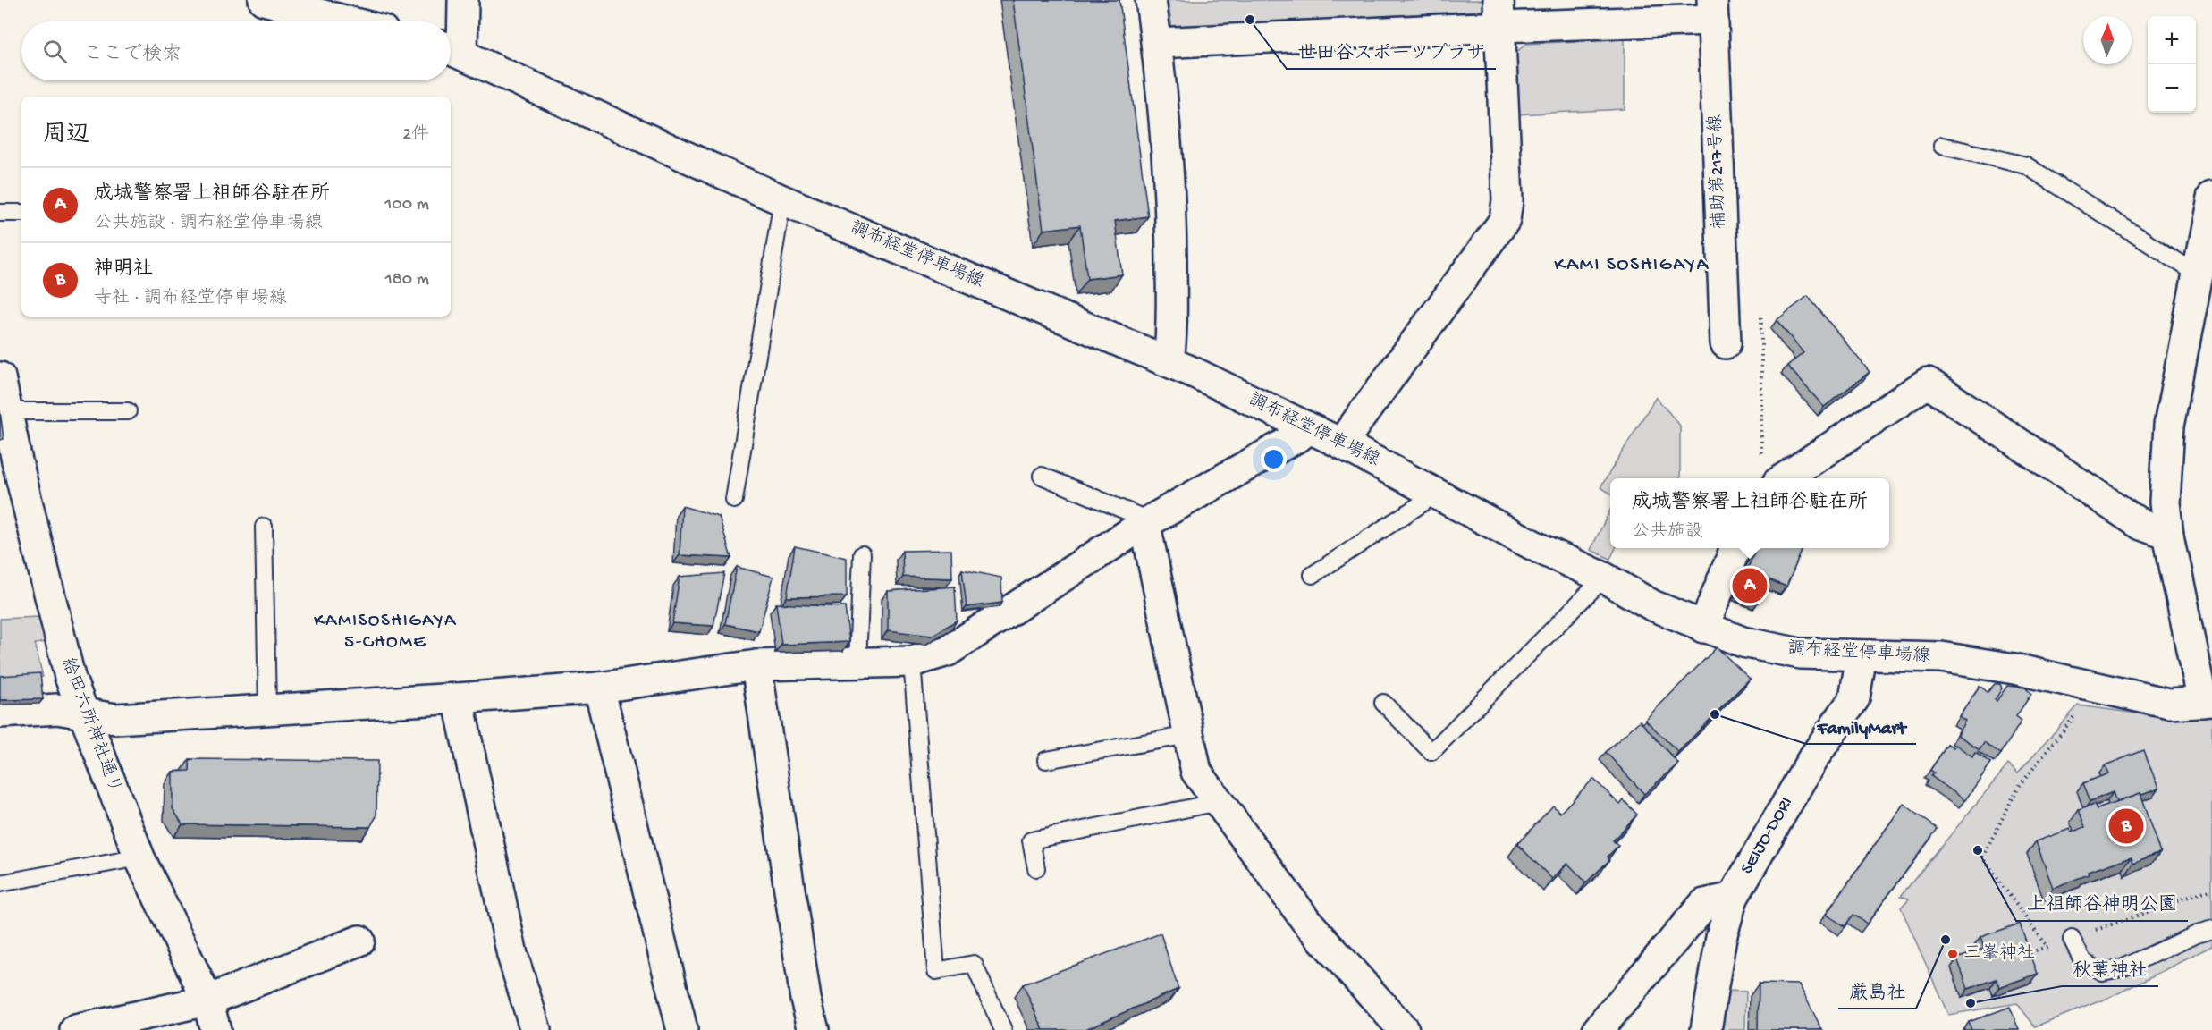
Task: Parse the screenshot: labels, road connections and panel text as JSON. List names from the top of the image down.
{
  "streets": {
    "street": [
      "補助第217号線",
      "調布経堂停車場線",
      "給田六所神社通り",
      "SEIJO-DORI"
    ]
  },
  "crossings": [
    ["調布経堂停車場線", "SEIJO-DORI"]
  ],
  "districts": ["KAMI SOSHIGAYA", "KAMISOSHIGAYA 5-CHOME"],
  "places": [
    "世田谷スポーツプラザ",
    "FamilyMart",
    "上祖師谷神明公園",
    "厳島社",
    "三峯神社",
    "秋葉神社"
  ],
  "north": "top",
  "page": {
    "map_buttons": ["+", "−"],
    "search": "ここで検索",
    "heading": ["周辺", "2件"],
    "list": [
      {
        "mark": "A",
        "name": "成城警察署上祖師谷駐在所",
        "note": "公共施設 · 調布経堂停車場線",
        "value": "100 m"
      },
      {
        "mark": "B",
        "name": "神明社",
        "note": "寺社 · 調布経堂停車場線",
        "value": "180 m"
      }
    ],
    "popup": ["成城警察署上祖師谷駐在所", "公共施設"],
    "pins": ["A", "B"]
  }
}
